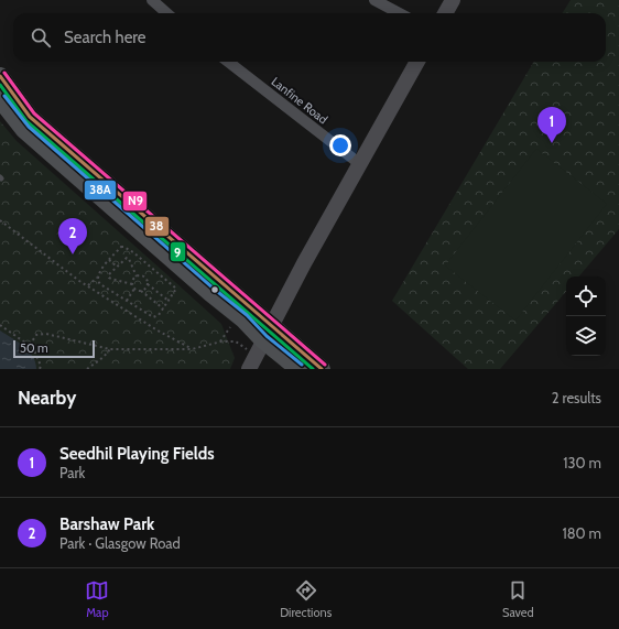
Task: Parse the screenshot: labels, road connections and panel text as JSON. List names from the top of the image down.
{
  "streets": {
    "street": ["Lanfine Road"]
  },
  "lines": [
    "transit line N9",
    "transit line 38",
    "transit line 9",
    "transit line 38A"
  ],
  "scale_bar": "50 m",
  "page": {
    "search": "Search here",
    "pins": ["1", "2"],
    "scale": "50 m",
    "heading": ["Nearby", "2 results"],
    "list": [
      {
        "mark": "1",
        "name": "Seedhil Playing Fields",
        "note": "Park",
        "value": "130 m"
      },
      {
        "mark": "2",
        "name": "Barshaw Park",
        "note": "Park · Glasgow Road",
        "value": "180 m"
      }
    ],
    "nav": ["Map", "Directions", "Saved"]
  }
}
